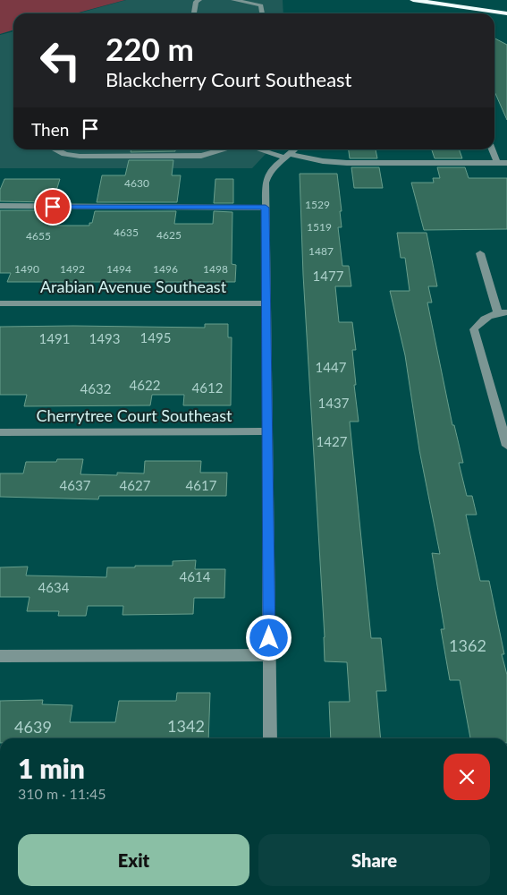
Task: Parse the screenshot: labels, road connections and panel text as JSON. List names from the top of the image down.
{
  "streets": {
    "street": ["Arabian Avenue Southeast", "Cherrytree Court Southeast"]
  },
  "house_numbers": [
    "4630",
    "1529",
    "1519",
    "4635",
    "4625",
    "4655",
    "1487",
    "1490",
    "1492",
    "1494",
    "1496",
    "1498",
    "1477",
    "1495",
    "1491",
    "1493",
    "1447",
    "4622",
    "4612",
    "4632",
    "1437",
    "1427",
    "4637",
    "4627",
    "4617",
    "4614",
    "4634",
    "1362",
    "1342",
    "4639"
  ],
  "page": {
    "turn": ["220 m", "Blackcherry Court Southeast"],
    "then": "Then",
    "heading": ["1 min", "310 m · 11:45"],
    "buttons": ["Exit", "Share"]
  }
}
